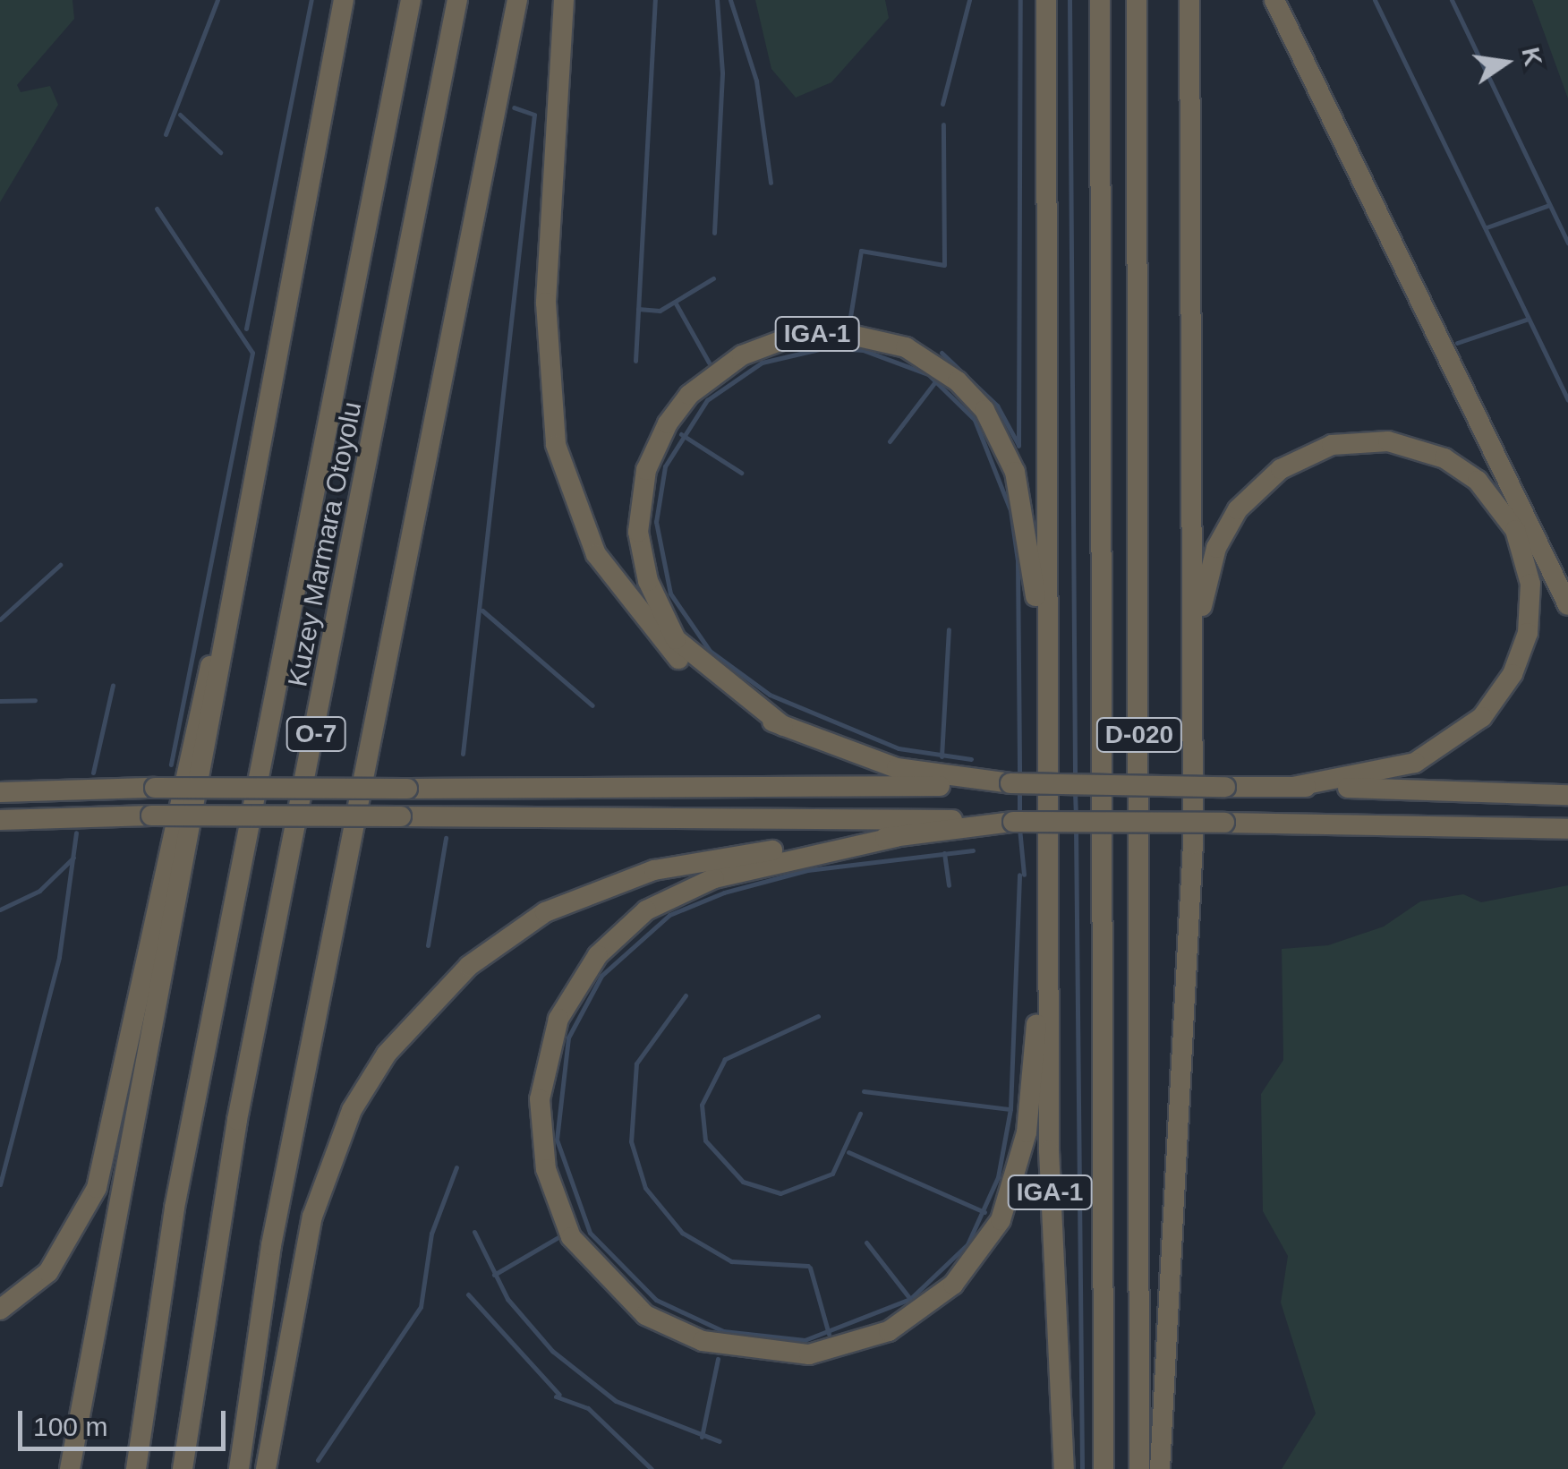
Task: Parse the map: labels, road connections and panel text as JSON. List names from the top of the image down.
{
  "streets": {
    "highway": [
      "IGA-1",
      "Kuzey Marmara Otoyolu",
      "O-7",
      "D-020"
    ]
  },
  "scale_bar": "100 m",
  "north": "right"
}
